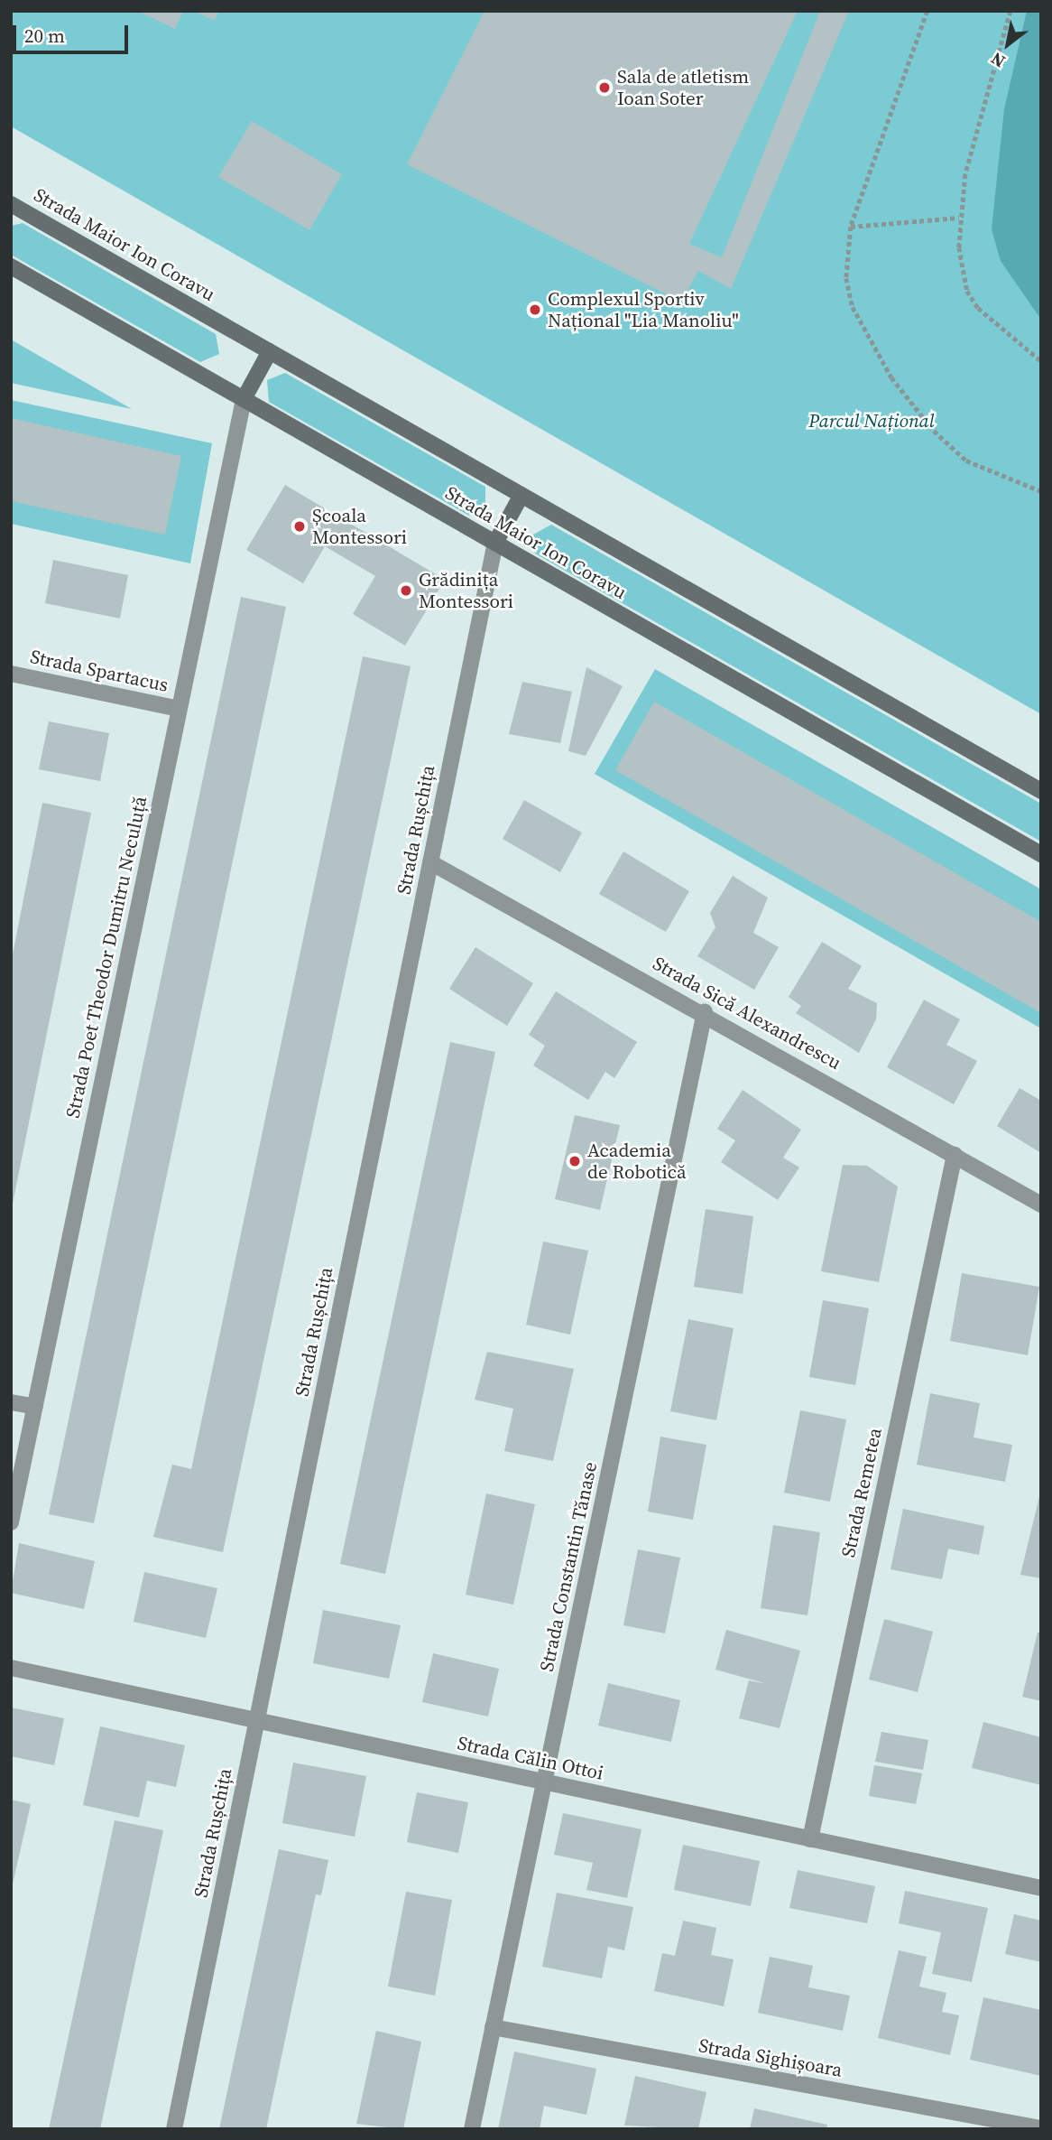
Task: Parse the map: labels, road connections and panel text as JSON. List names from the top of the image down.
{
  "streets": {
    "street": [
      "Strada Maior Ion Coravu",
      "Strada Spartacus",
      "Strada Rușchița",
      "Strada Poet Theodor Dumitru Neculuță",
      "Strada Sică Alexandrescu",
      "Strada Remetea",
      "Strada Constantin Tănase",
      "Strada Călin Ottoi",
      "Strada Sighișoara"
    ]
  },
  "crossings": [
    ["Strada Maior Ion Coravu", "Strada Rușchița"],
    ["Strada Maior Ion Coravu", "Strada Poet Theodor Dumitru Neculuță"],
    ["Strada Spartacus", "Strada Poet Theodor Dumitru Neculuță"],
    ["Strada Rușchița", "Strada Sică Alexandrescu"],
    ["Strada Rușchița", "Strada Călin Ottoi"],
    ["Strada Sică Alexandrescu", "Strada Remetea"],
    ["Strada Sică Alexandrescu", "Strada Constantin Tănase"],
    ["Strada Remetea", "Strada Călin Ottoi"],
    ["Strada Constantin Tănase", "Strada Călin Ottoi"],
    ["Strada Constantin Tănase", "Strada Sighișoara"]
  ],
  "parks": ["Parcul Național"],
  "places": [
    "Sala de atletism Ioan Soter",
    "Complexul Sportiv Național \"Lia Manoliu\"",
    "Școala Montessori",
    "Grădinița Montessori",
    "Academia de Robotică"
  ],
  "scale_bar": "20 m",
  "north": "bottom left"
}
